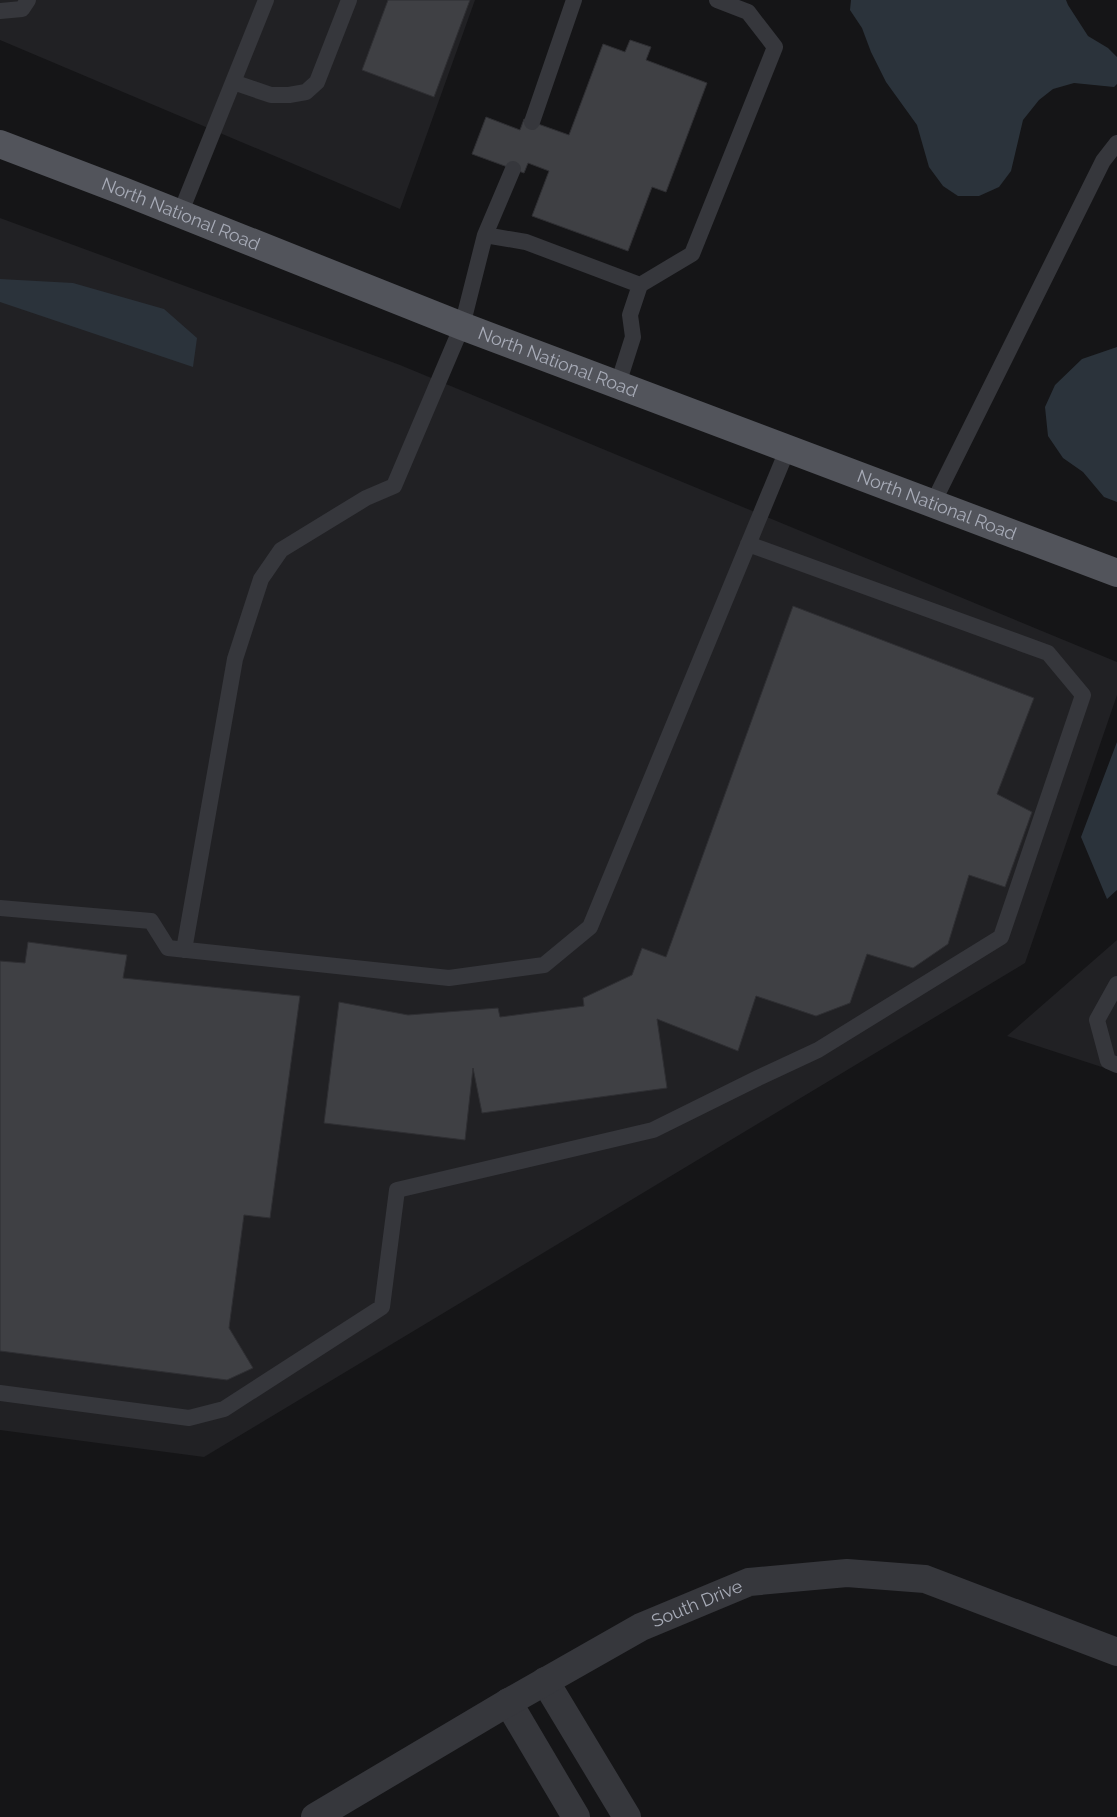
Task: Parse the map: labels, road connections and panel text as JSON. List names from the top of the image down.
{
  "streets": {
    "main road": ["North National Road"],
    "street": ["South Drive"]
  }
}
